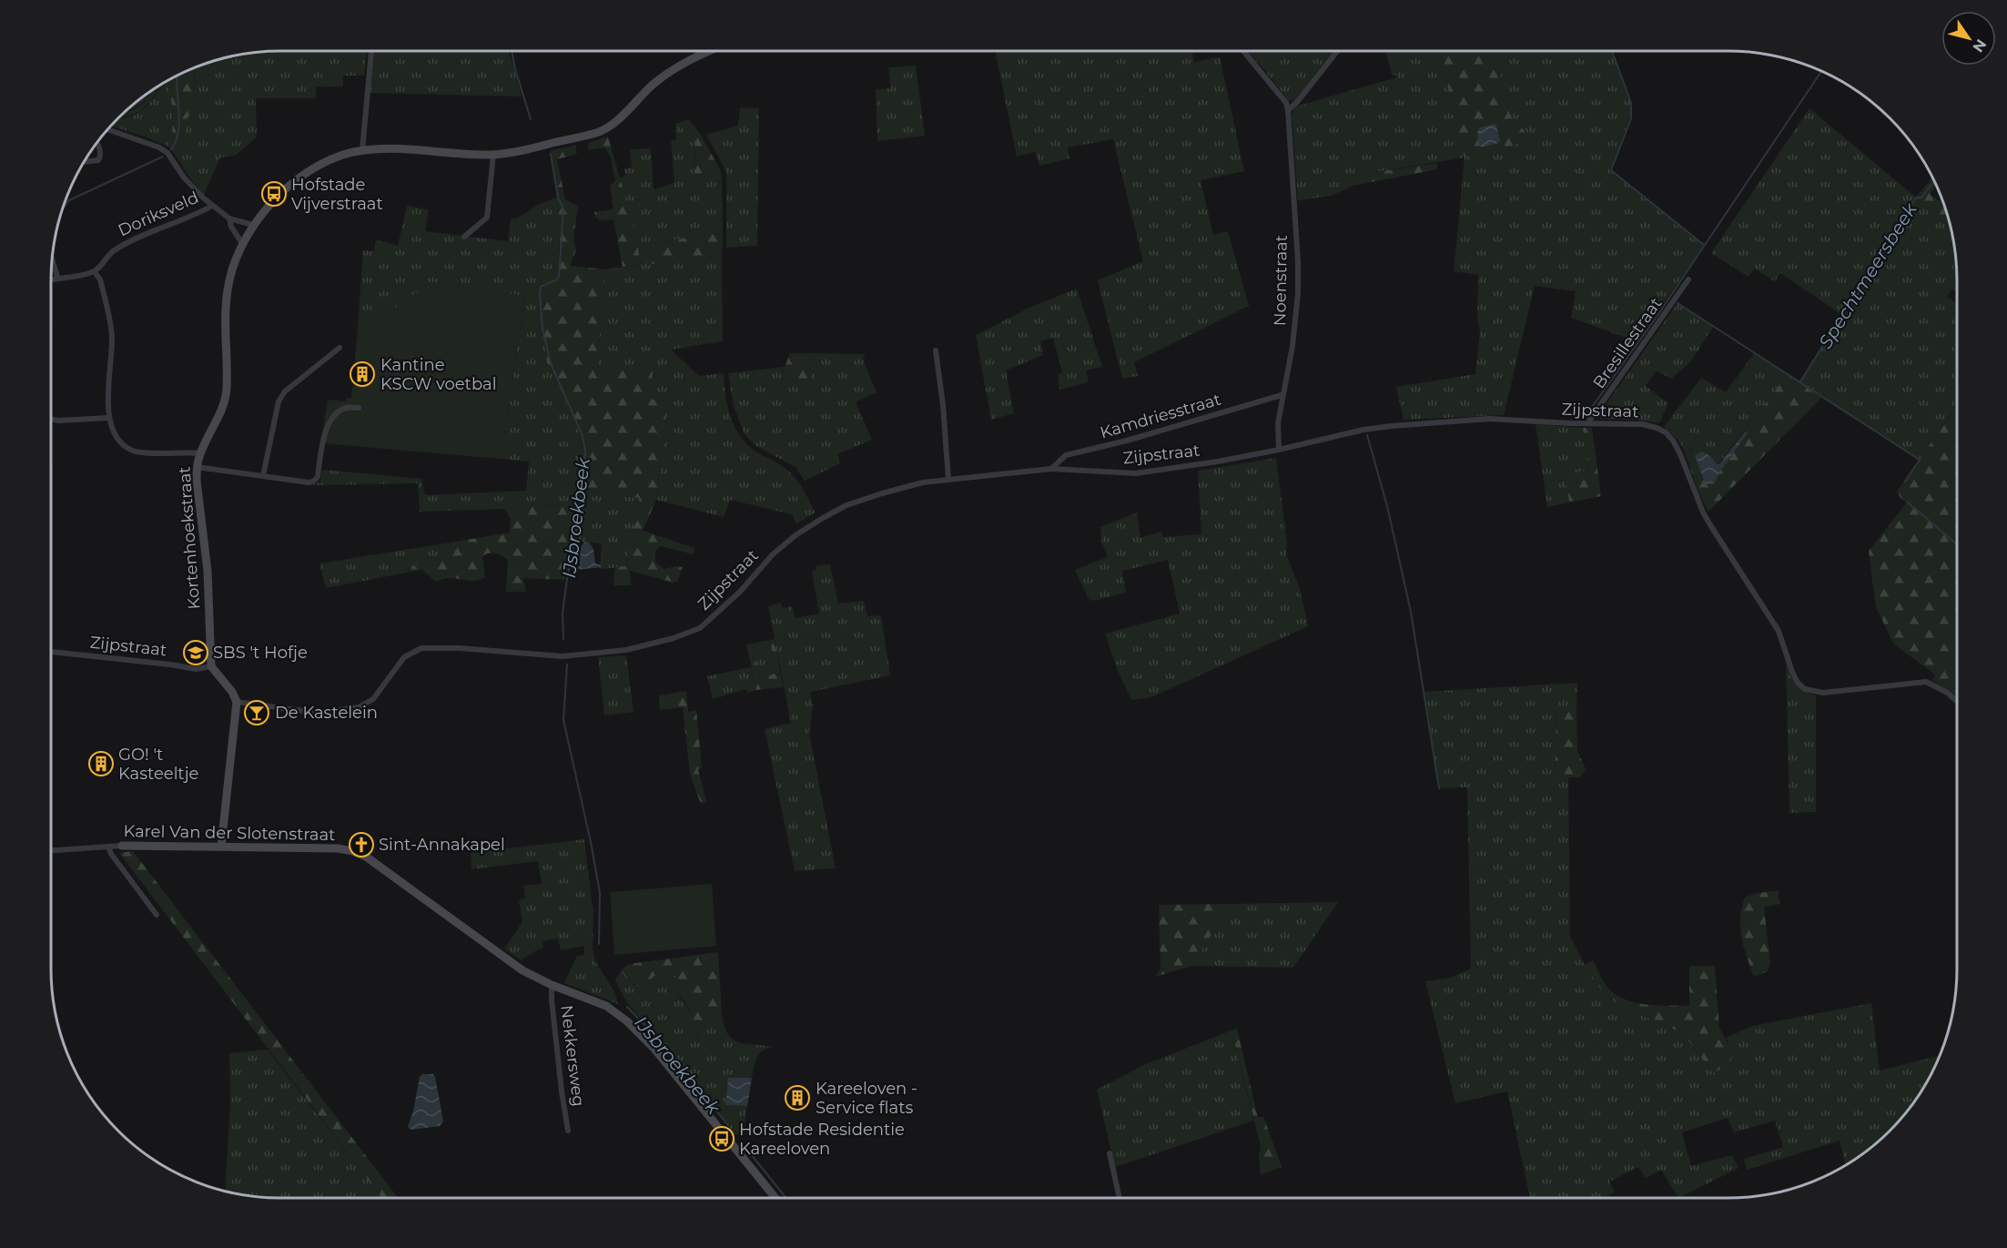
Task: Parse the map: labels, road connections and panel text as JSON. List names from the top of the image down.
{
  "streets": {
    "street": [
      "Doriksveld",
      "Noenstraat",
      "Bresillestraat",
      "Zijpstraat",
      "Kamdriesstraat",
      "Kortenhoekstraat",
      "Karel Van der Slotenstraat",
      "Nekkersweg"
    ]
  },
  "crossings": [
    ["Noenstraat", "Zijpstraat"],
    ["Noenstraat", "Kamdriesstraat"],
    ["Bresillestraat", "Zijpstraat"],
    ["Zijpstraat", "Kamdriesstraat"],
    ["Zijpstraat", "Kortenhoekstraat"],
    ["Karel Van der Slotenstraat", "Nekkersweg"]
  ],
  "water": ["Spechtmeersbeek", "IJsbroekbeek"],
  "places": {
    "bus stop": ["Hofstade Vijverstraat", "Hofstade Residentie Kareeloven"],
    "building": ["Kantine KSCW voetbal", "GO! 't Kasteeltje", "Kareeloven - Service flats"],
    "school or university": ["SBS 't Hofje"],
    "bar": ["De Kastelein"],
    "church": ["Sint-Annakapel"]
  },
  "north": "bottom right"
}
